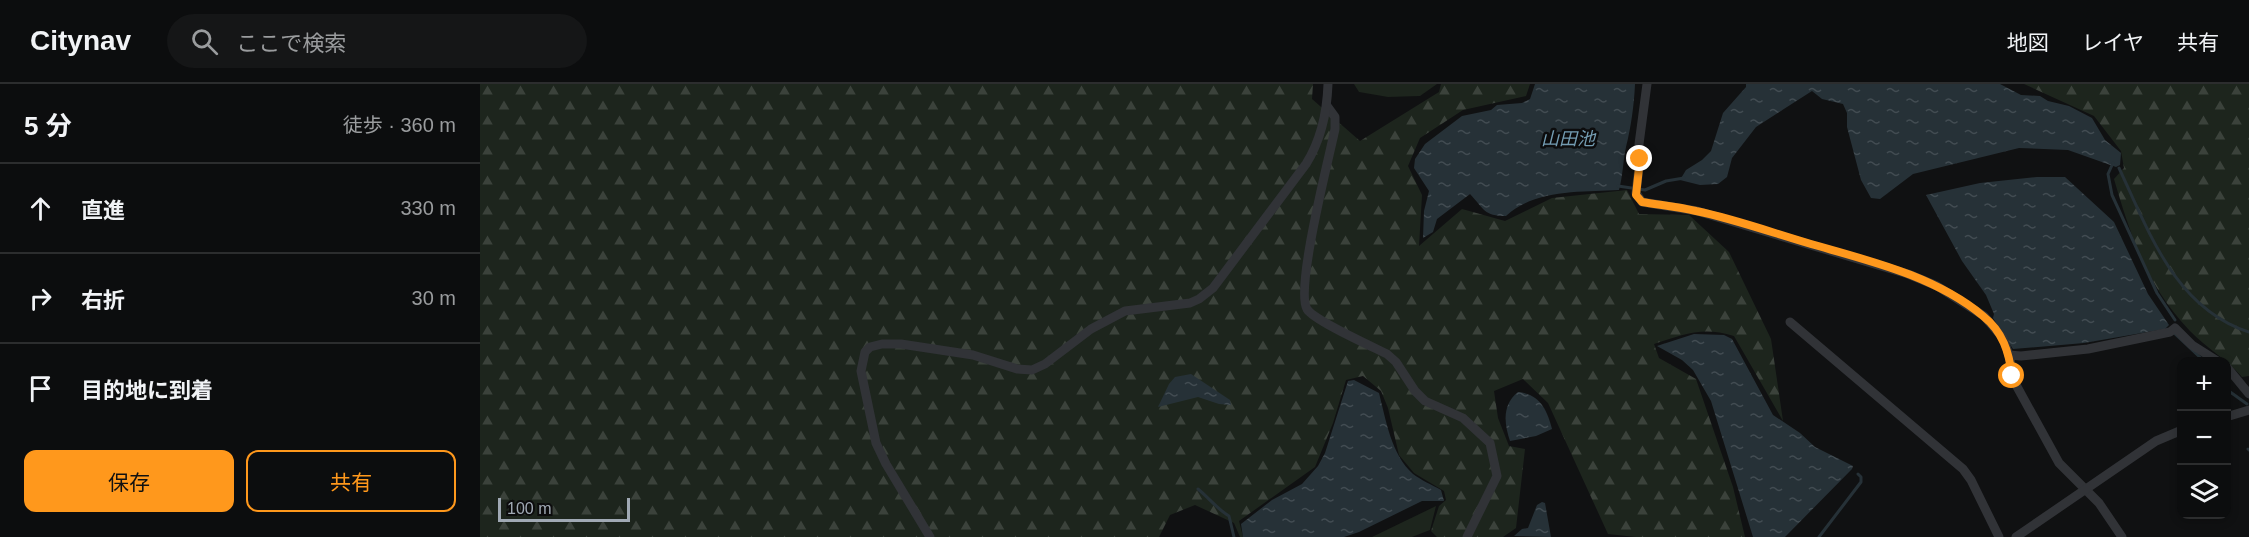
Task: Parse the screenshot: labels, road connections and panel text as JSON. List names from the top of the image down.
{
  "water": ["山田池"],
  "scale_bar": "100 m",
  "page": {
    "header": "Citynav",
    "search": "ここで検索",
    "nav": ["地図", "レイヤ", "共有"],
    "heading": ["5 分", "徒歩 · 360 m"],
    "list": [
      ["直進", "330 m"],
      ["右折", "30 m"],
      "目的地に到着"
    ],
    "map_buttons": ["+", "−"],
    "buttons": ["保存", "共有"],
    "scale": "100 m"
  }
}
